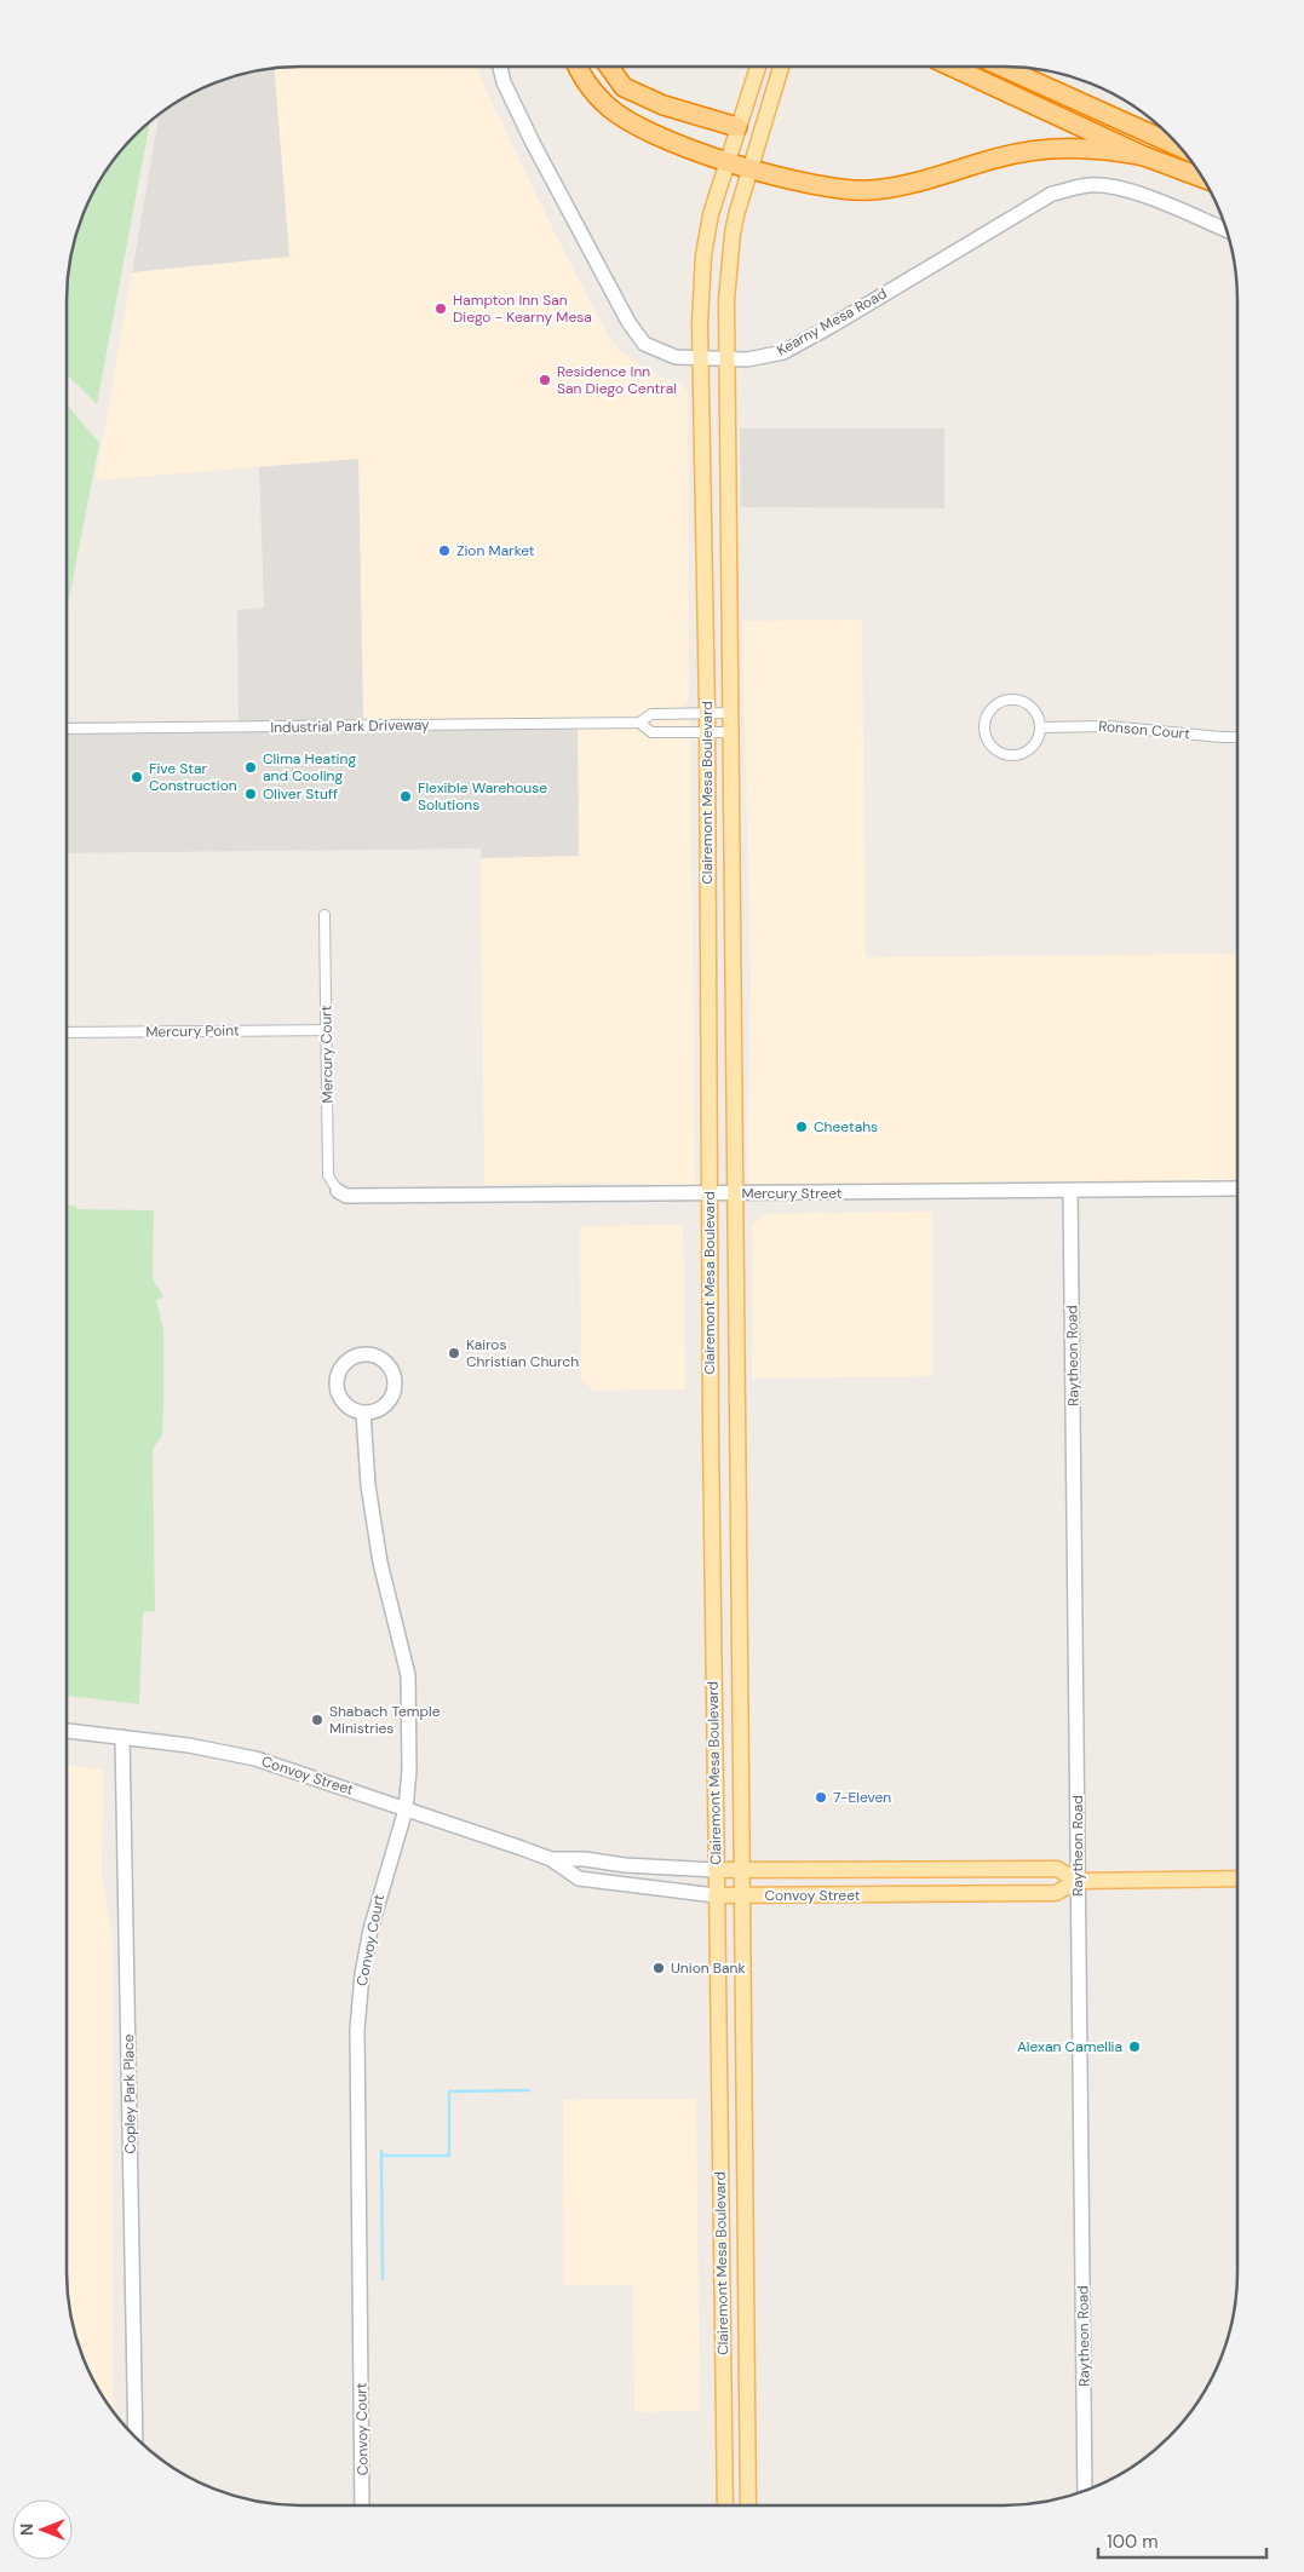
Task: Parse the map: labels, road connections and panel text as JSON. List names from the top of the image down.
{
  "streets": {
    "main road": ["Clairemont Mesa Boulevard", "Convoy Street"],
    "street": [
      "Kearny Mesa Road",
      "Industrial Park Driveway",
      "Ronson Court",
      "Mercury Point",
      "Mercury Court",
      "Mercury Street",
      "Raytheon Road",
      "Convoy Court",
      "Copley Park Place"
    ]
  },
  "crossings": [
    ["Kearny Mesa Road", "Clairemont Mesa Boulevard"],
    ["Industrial Park Driveway", "Clairemont Mesa Boulevard"],
    ["Clairemont Mesa Boulevard", "Mercury Street"],
    ["Clairemont Mesa Boulevard", "Convoy Street"],
    ["Mercury Point", "Mercury Court"],
    ["Mercury Court", "Mercury Street"],
    ["Mercury Street", "Raytheon Road"],
    ["Raytheon Road", "Convoy Street"],
    ["Convoy Street", "Convoy Court"],
    ["Convoy Street", "Copley Park Place"]
  ],
  "places": [
    "Hampton Inn San Diego - Kearny Mesa",
    "Residence Inn San Diego Central",
    "Zion Market",
    "Clima Heating and Cooling",
    "Five Star Construction",
    "Oliver Stuff",
    "Flexible Warehouse Solutions",
    "Cheetahs",
    "Kairos Christian Church",
    "Shabach Temple Ministries",
    "7-Eleven",
    "Union Bank",
    "Alexan Camellia"
  ],
  "scale_bar": "100 m",
  "north": "left"
}
